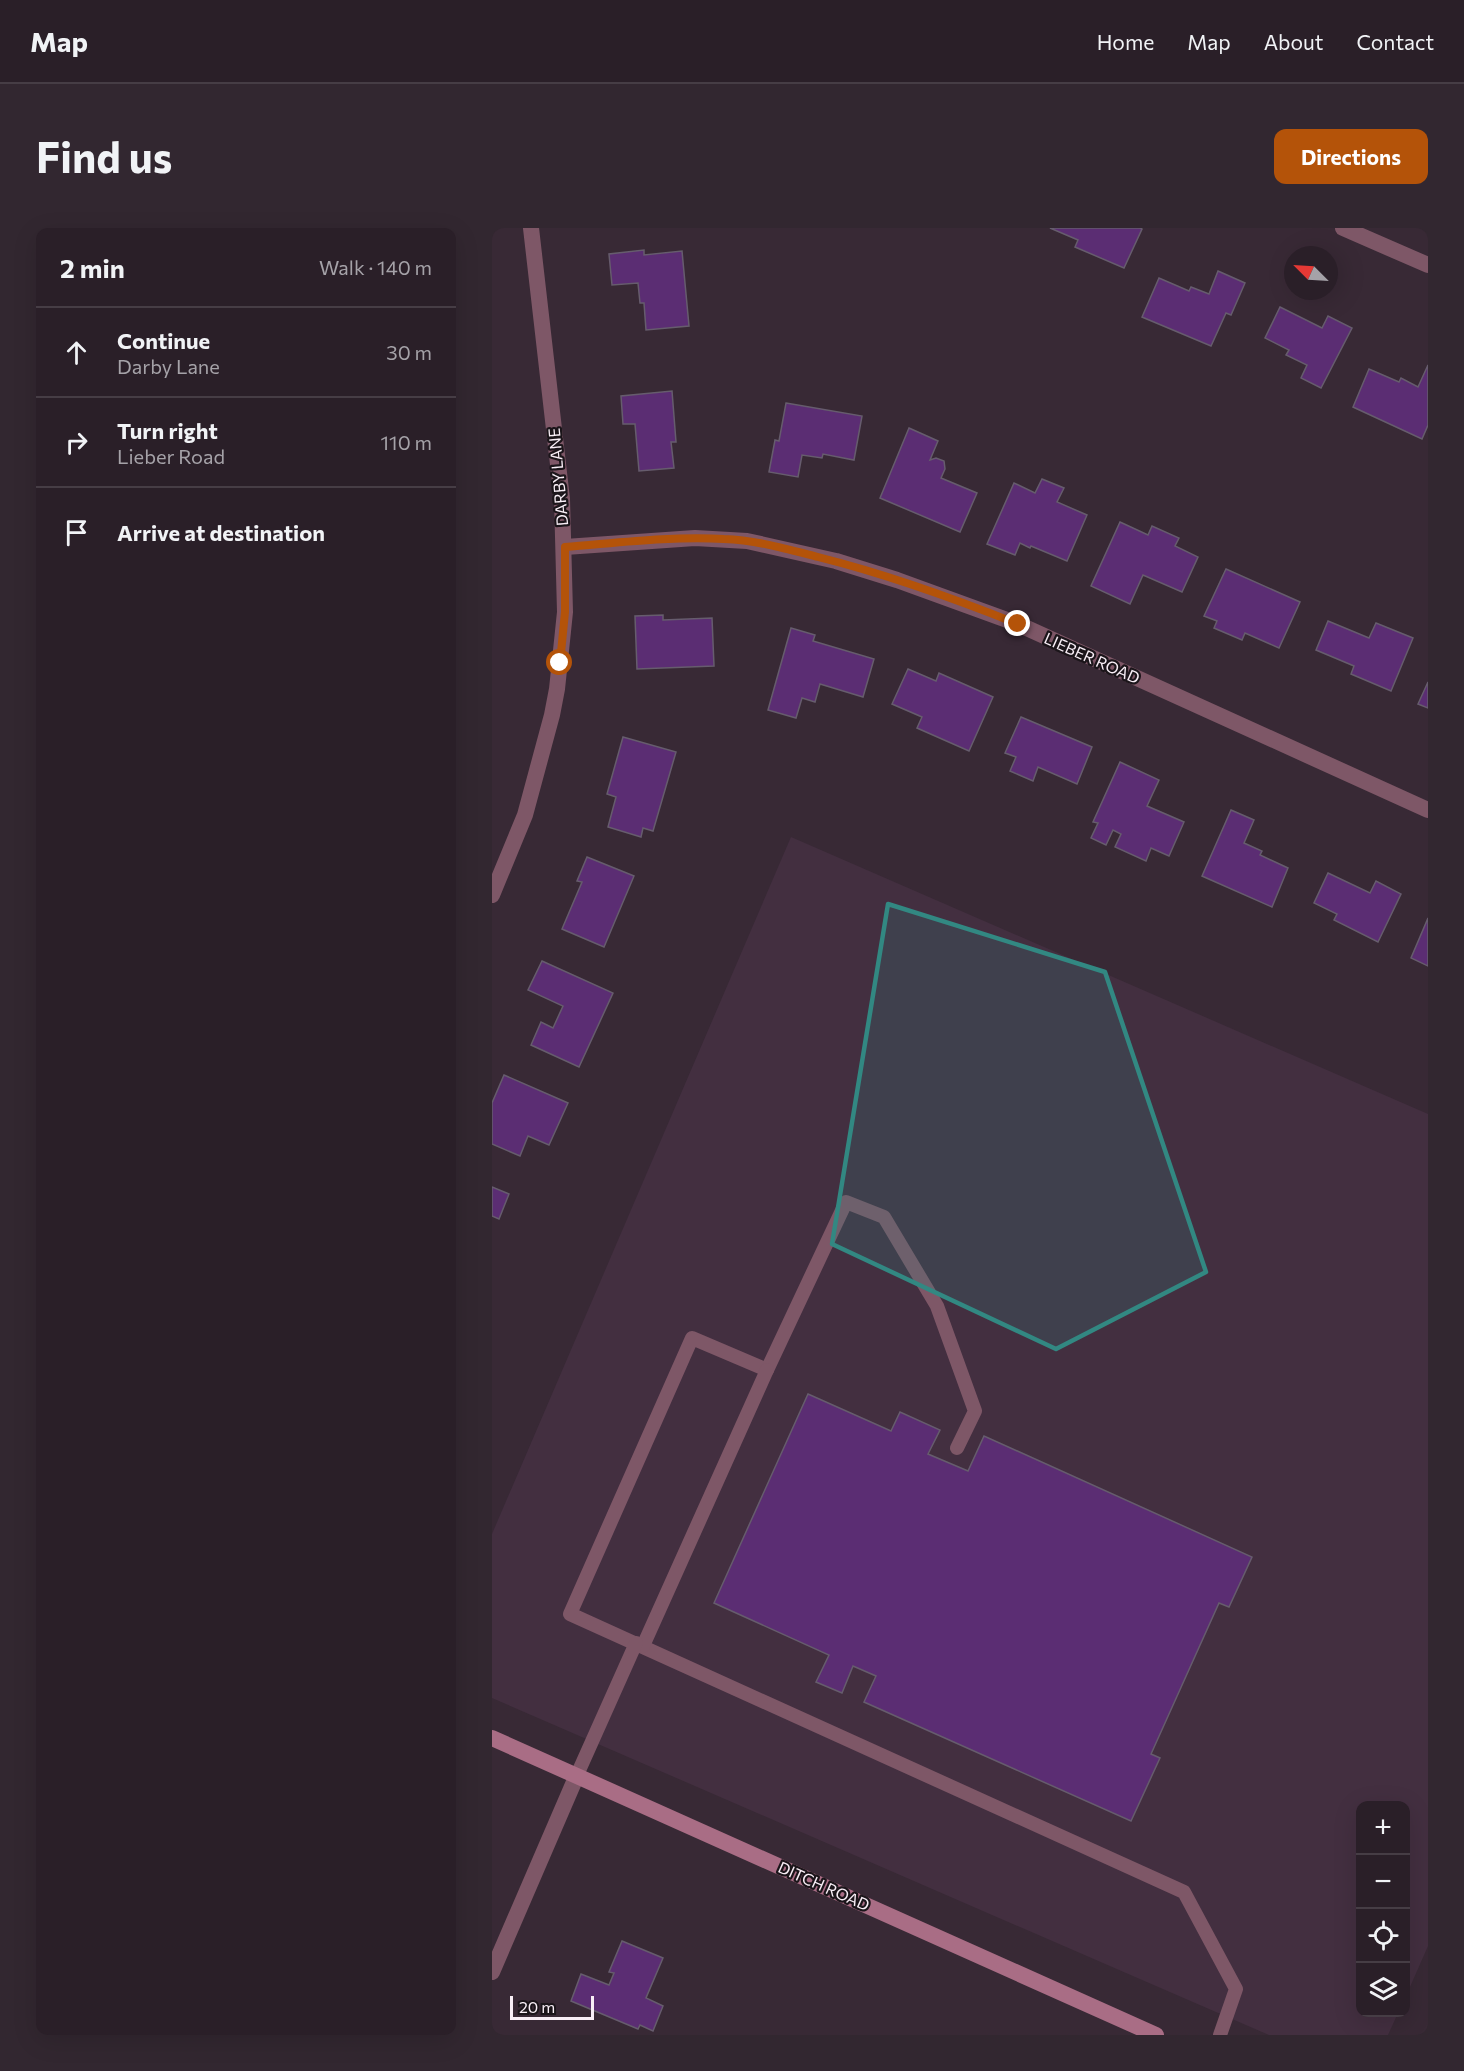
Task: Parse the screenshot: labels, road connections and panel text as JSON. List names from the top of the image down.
{
  "streets": {
    "main road": ["DITCH ROAD"],
    "street": ["DARBY LANE", "LIEBER ROAD"]
  },
  "crossings": [
    ["DARBY LANE", "LIEBER ROAD"]
  ],
  "scale_bar": "20 m",
  "north": "top left",
  "page": {
    "header": "Map",
    "nav": [
      "Home",
      "Map",
      "About",
      "Contact"
    ],
    "buttons": "Directions",
    "title": "Find us",
    "heading": ["2 min", "Walk · 140 m"],
    "list": [
      ["Continue", "Darby Lane", "30 m"],
      ["Turn right", "Lieber Road", "110 m"],
      "Arrive at destination"
    ],
    "map_buttons": ["+", "−"],
    "scale": "20 m"
  }
}
